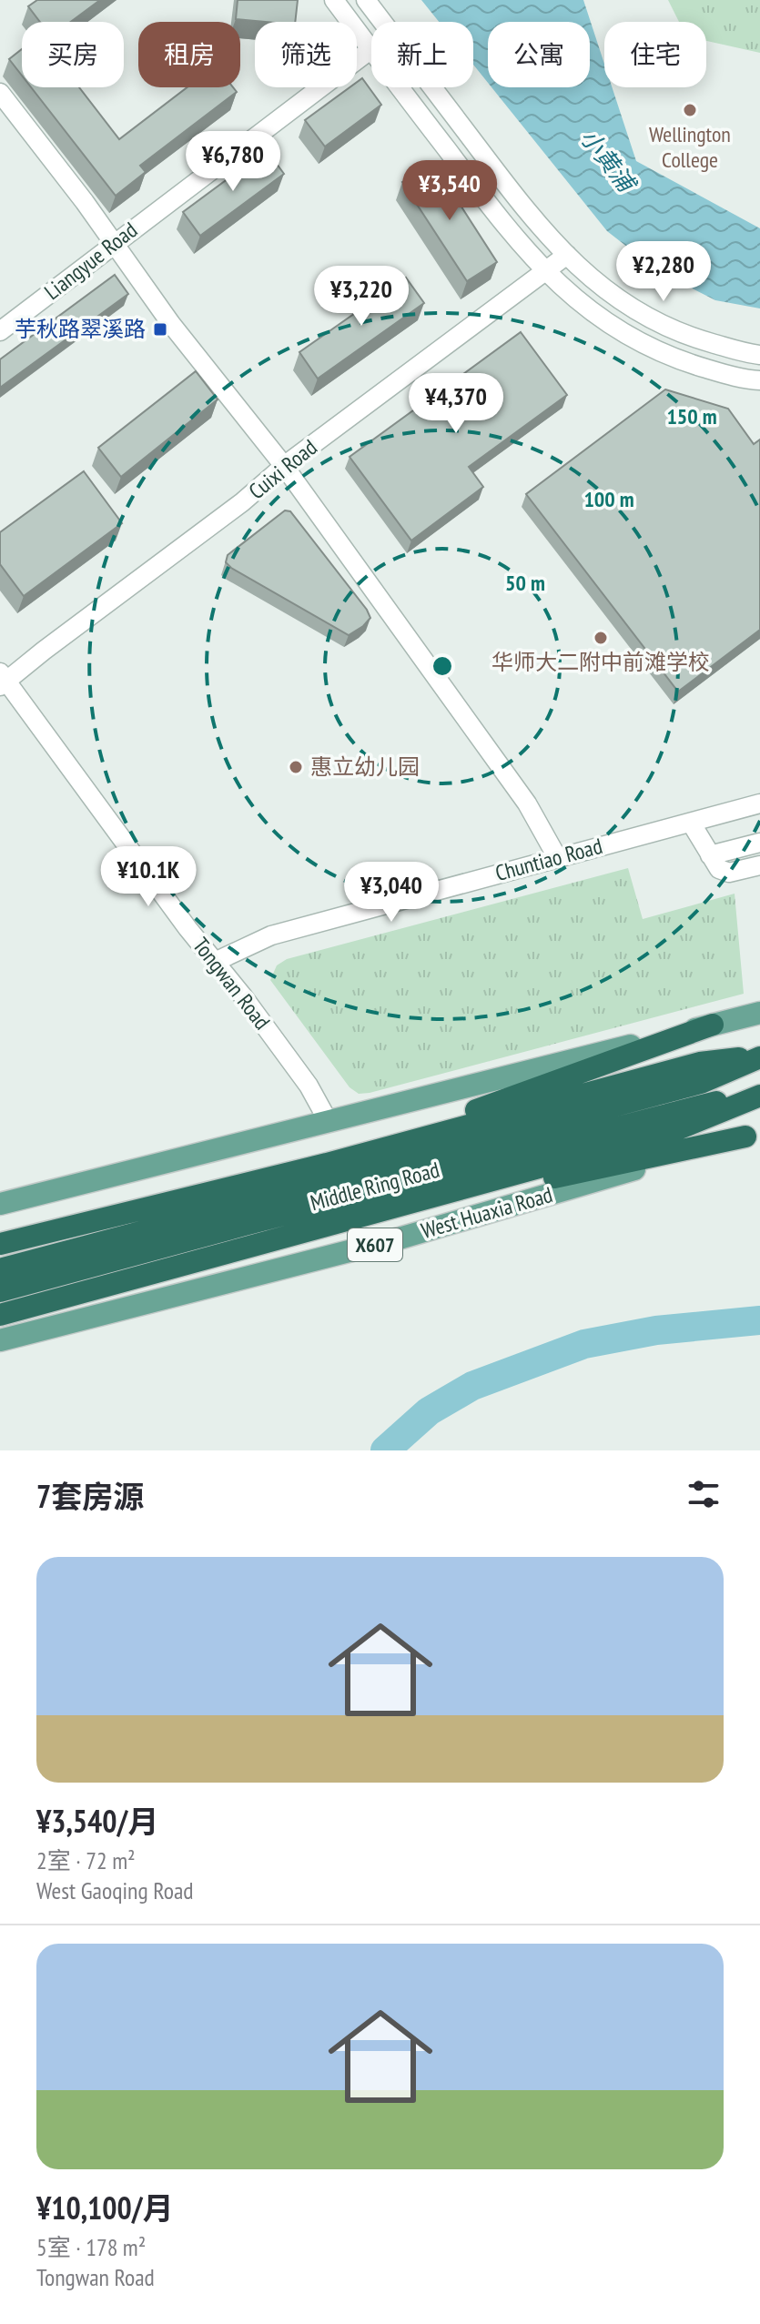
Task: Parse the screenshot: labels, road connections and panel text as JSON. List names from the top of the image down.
{
  "streets": {
    "highway": ["Middle Ring Road"],
    "main road": ["West Huaxia Road", "X607"],
    "street": [
      "Liangyue Road",
      "Cuixi Road",
      "Chuntiao Road",
      "Tongwan Road"
    ]
  },
  "crossings": [
    ["Cuixi Road", "Tongwan Road"],
    ["Chuntiao Road", "Tongwan Road"]
  ],
  "water": ["小黄浦"],
  "places": {
    "other": ["Wellington College", "华师大二附中前滩学校", "惠立幼儿园"],
    "transit": ["芋秋路翠溪路"]
  },
  "page": {
    "chip": [
      "买房",
      "租房",
      "筛选",
      "新上",
      "公寓",
      "住宅"
    ],
    "price": [
      "¥6,780",
      "¥3,540",
      "¥2,280",
      "¥3,220",
      "¥4,370",
      "¥10.1K",
      "¥3,040"
    ],
    "heading": "7套房源",
    "list": [
      {
        "name": "¥3,540/月",
        "note": "2室 · 72 m² · West Gaoqing Road"
      },
      {
        "name": "¥10,100/月",
        "note": "5室 · 178 m² · Tongwan Road"
      }
    ]
  },
  "rings": ["150 m", "100 m", "50 m"]
}
